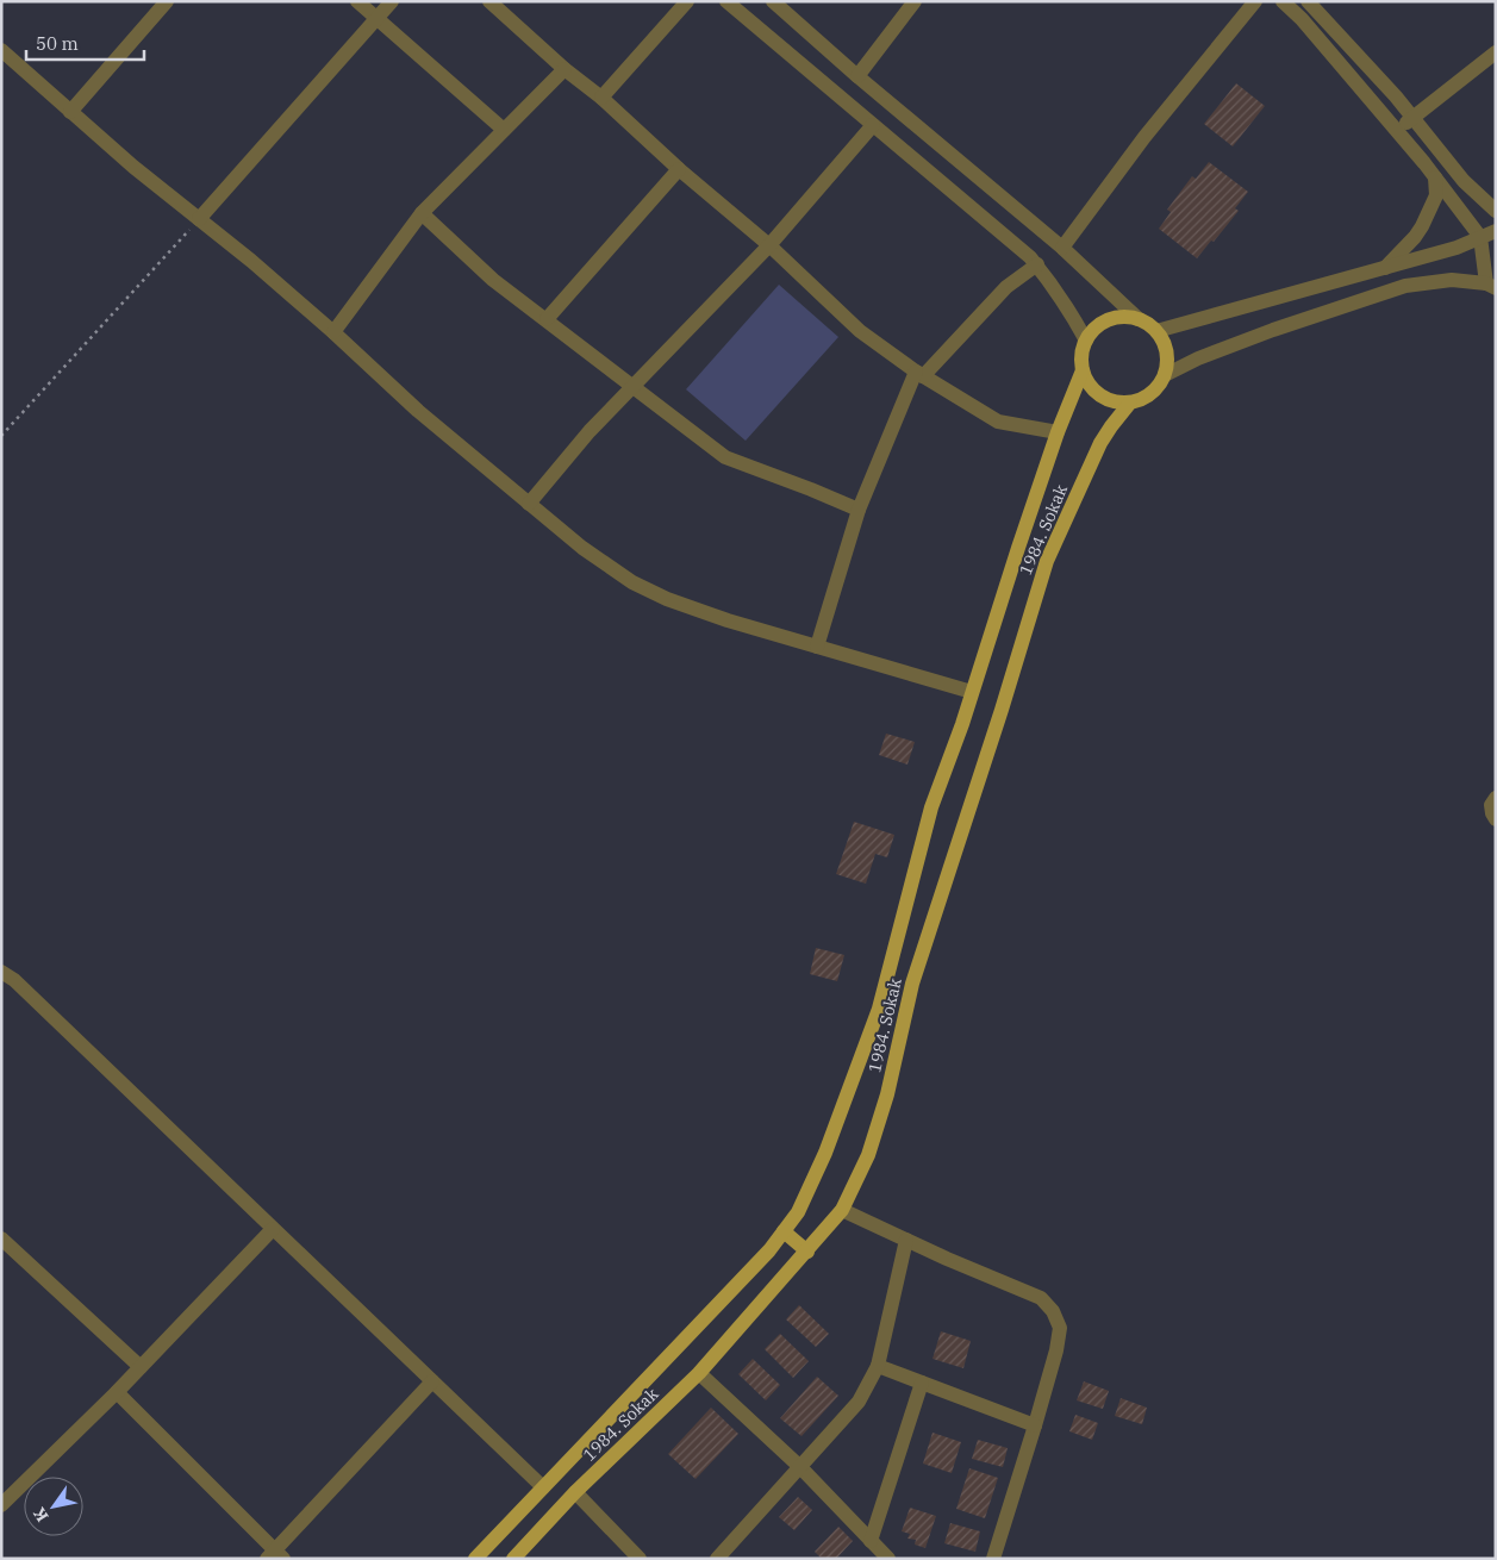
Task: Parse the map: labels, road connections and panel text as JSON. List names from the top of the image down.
{
  "streets": {
    "main road": ["1984. Sokak"]
  },
  "scale_bar": "50 m",
  "north": "bottom left"
}
